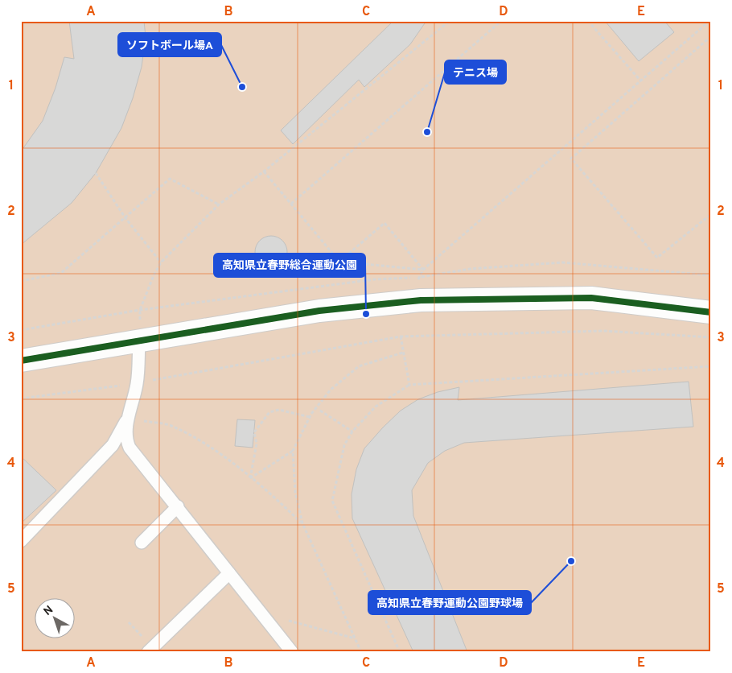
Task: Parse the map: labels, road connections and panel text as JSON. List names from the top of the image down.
{
  "places": [
    "ソフトボール場A",
    "テニス場",
    "高知県立春野総合運動公園",
    "高知県立春野運動公園野球場"
  ],
  "north": "top left",
  "grid": {
    "columns": [
      "A",
      "B",
      "C",
      "D",
      "E"
    ],
    "rows": [
      "1",
      "2",
      "3",
      "4",
      "5"
    ]
  }
}
